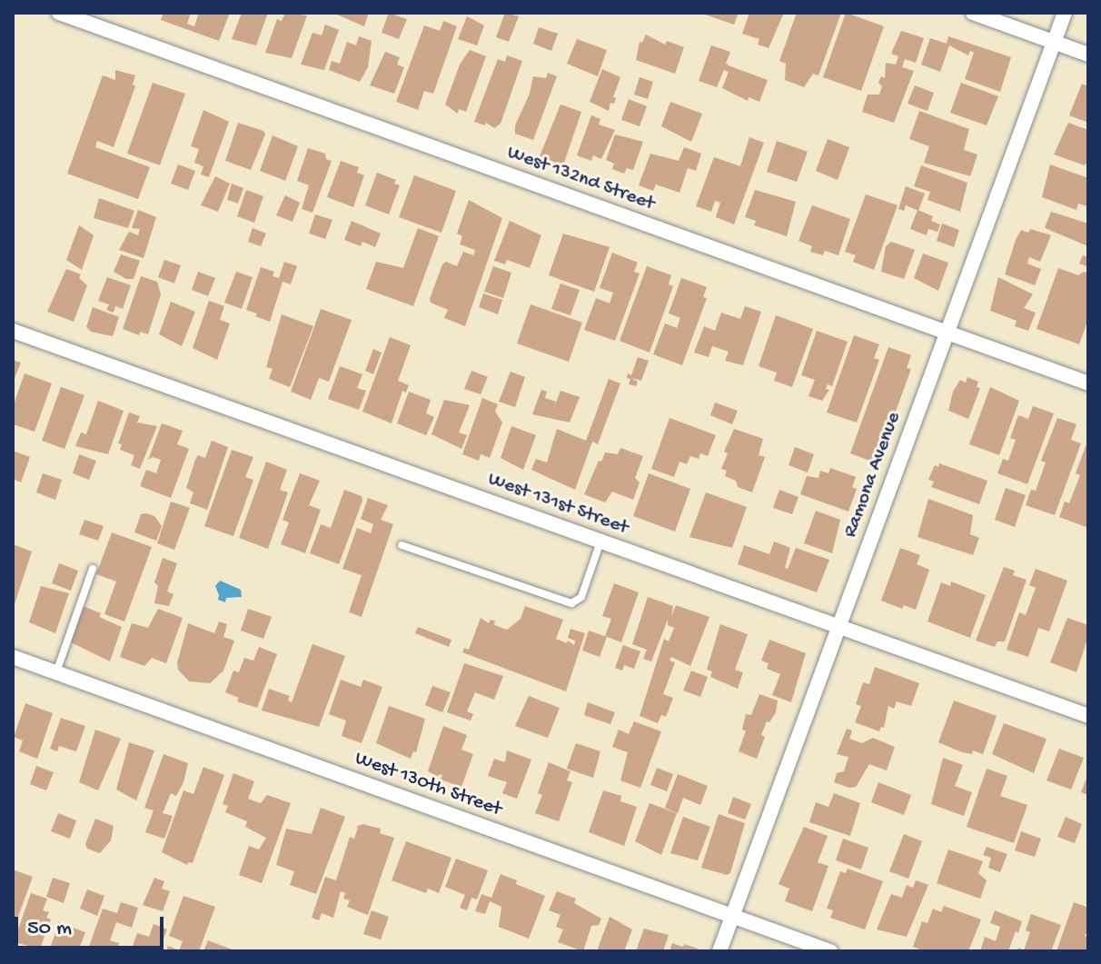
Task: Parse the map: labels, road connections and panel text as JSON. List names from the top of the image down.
{
  "streets": {
    "street": [
      "West 132nd Street",
      "Ramona Avenue",
      "West 131st Street",
      "West 130th Street"
    ]
  },
  "crossings": [
    ["West 132nd Street", "Ramona Avenue"],
    ["Ramona Avenue", "West 131st Street"],
    ["Ramona Avenue", "West 130th Street"]
  ],
  "scale_bar": "50 m"
}
